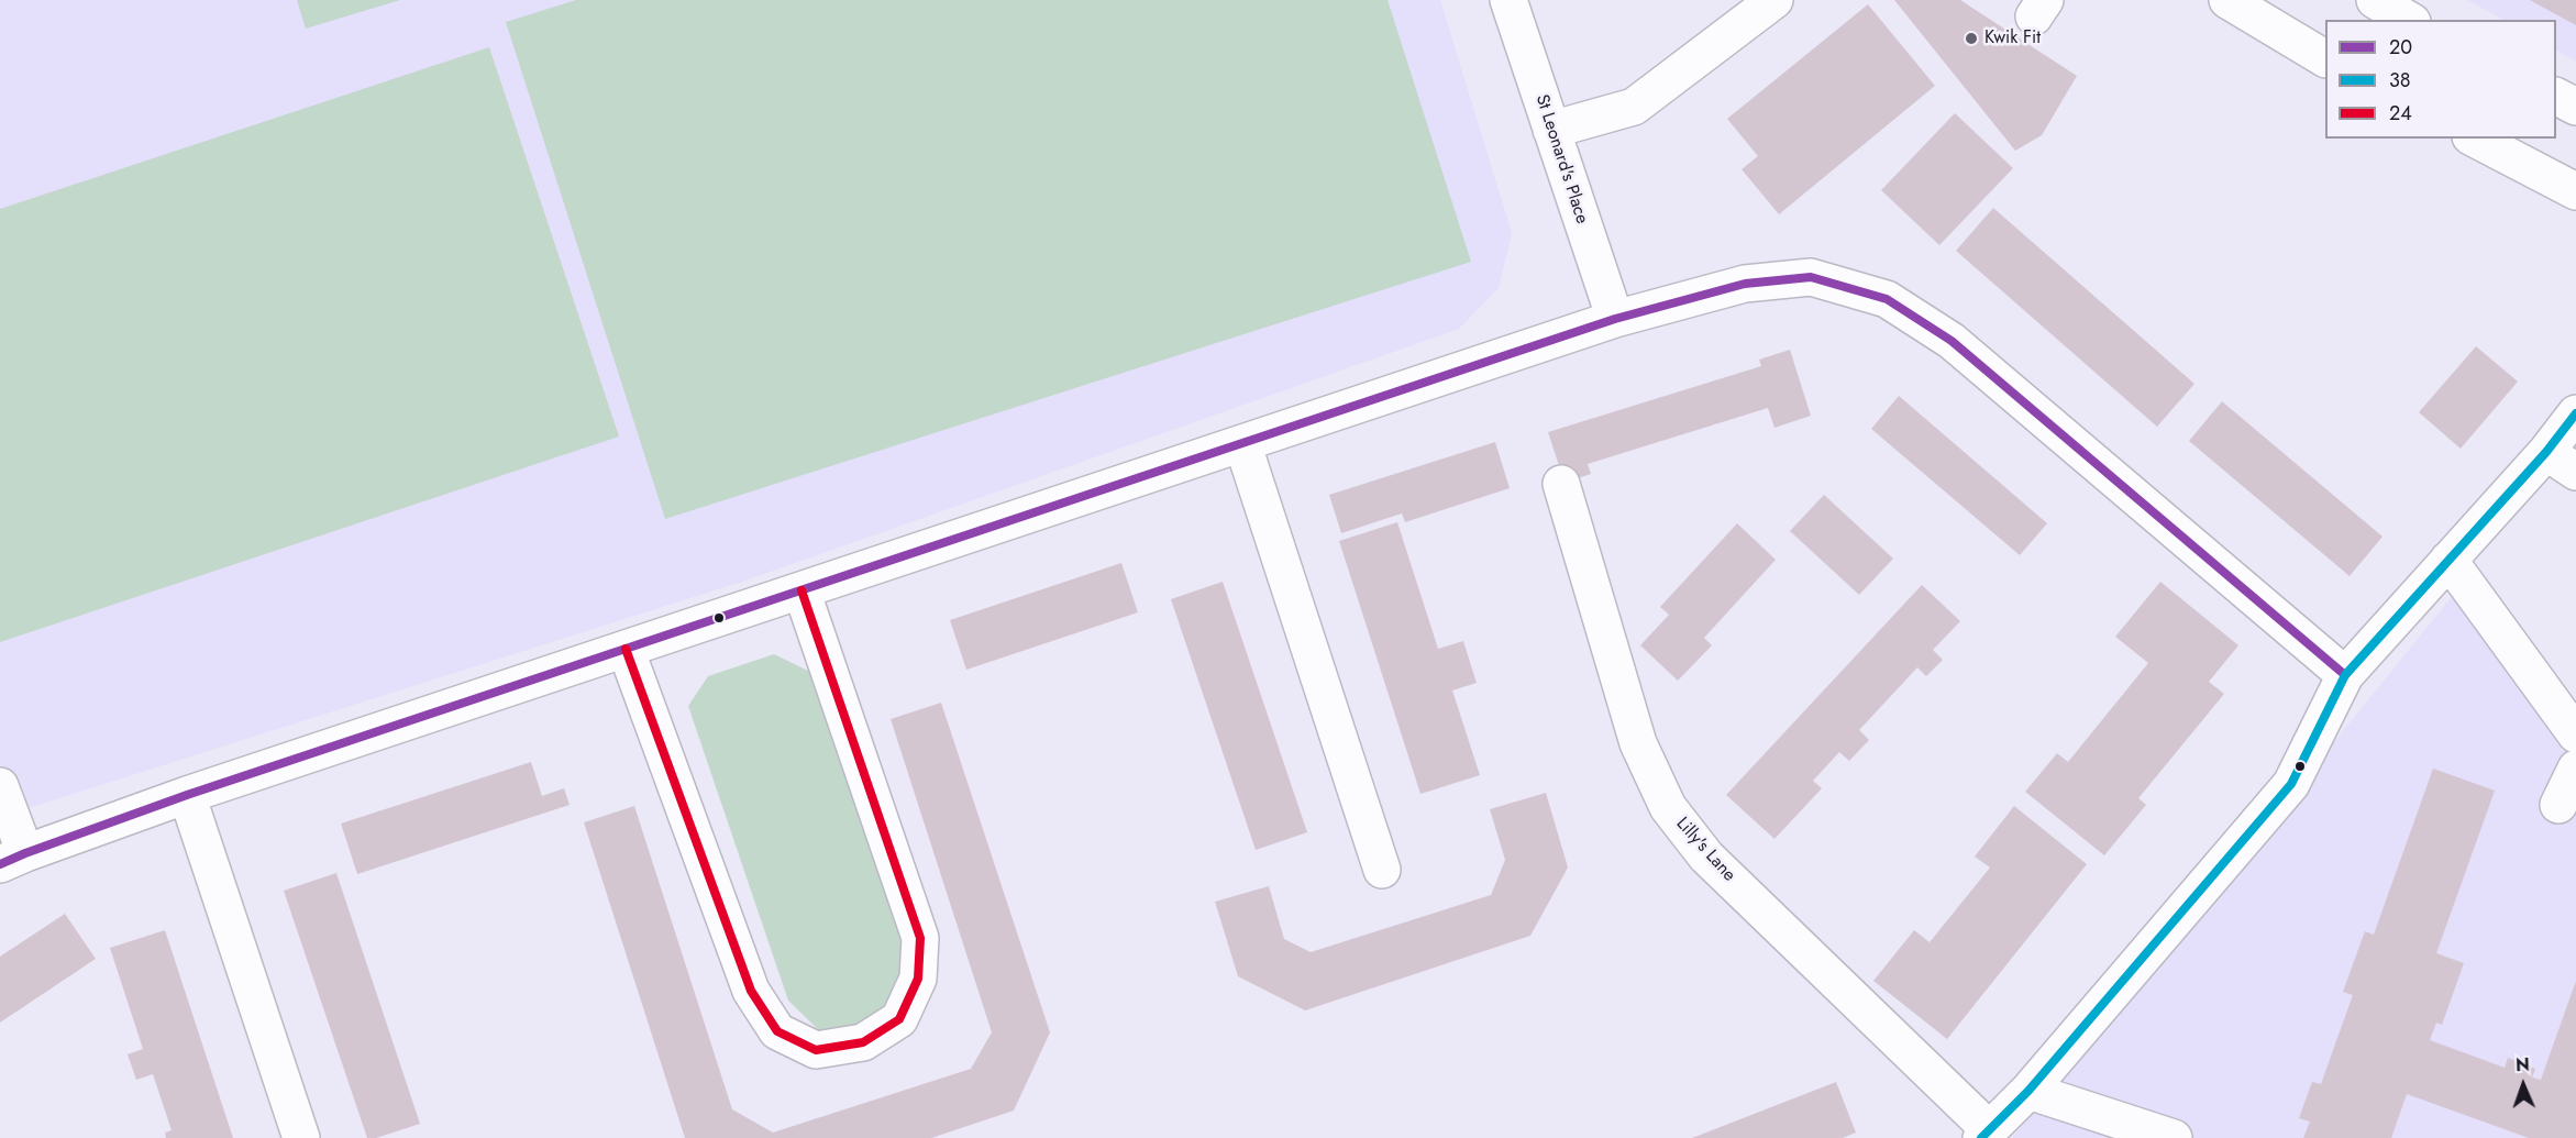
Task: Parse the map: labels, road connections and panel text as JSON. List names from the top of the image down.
{
  "streets": {
    "street": ["St Leonard's Place", "Lilly's Lane"]
  },
  "places": ["Kwik Fit"],
  "lines": ["transit line 20", "transit line 38", "transit line 24"],
  "legend": ["20", "38", "24"],
  "north": "top"
}
